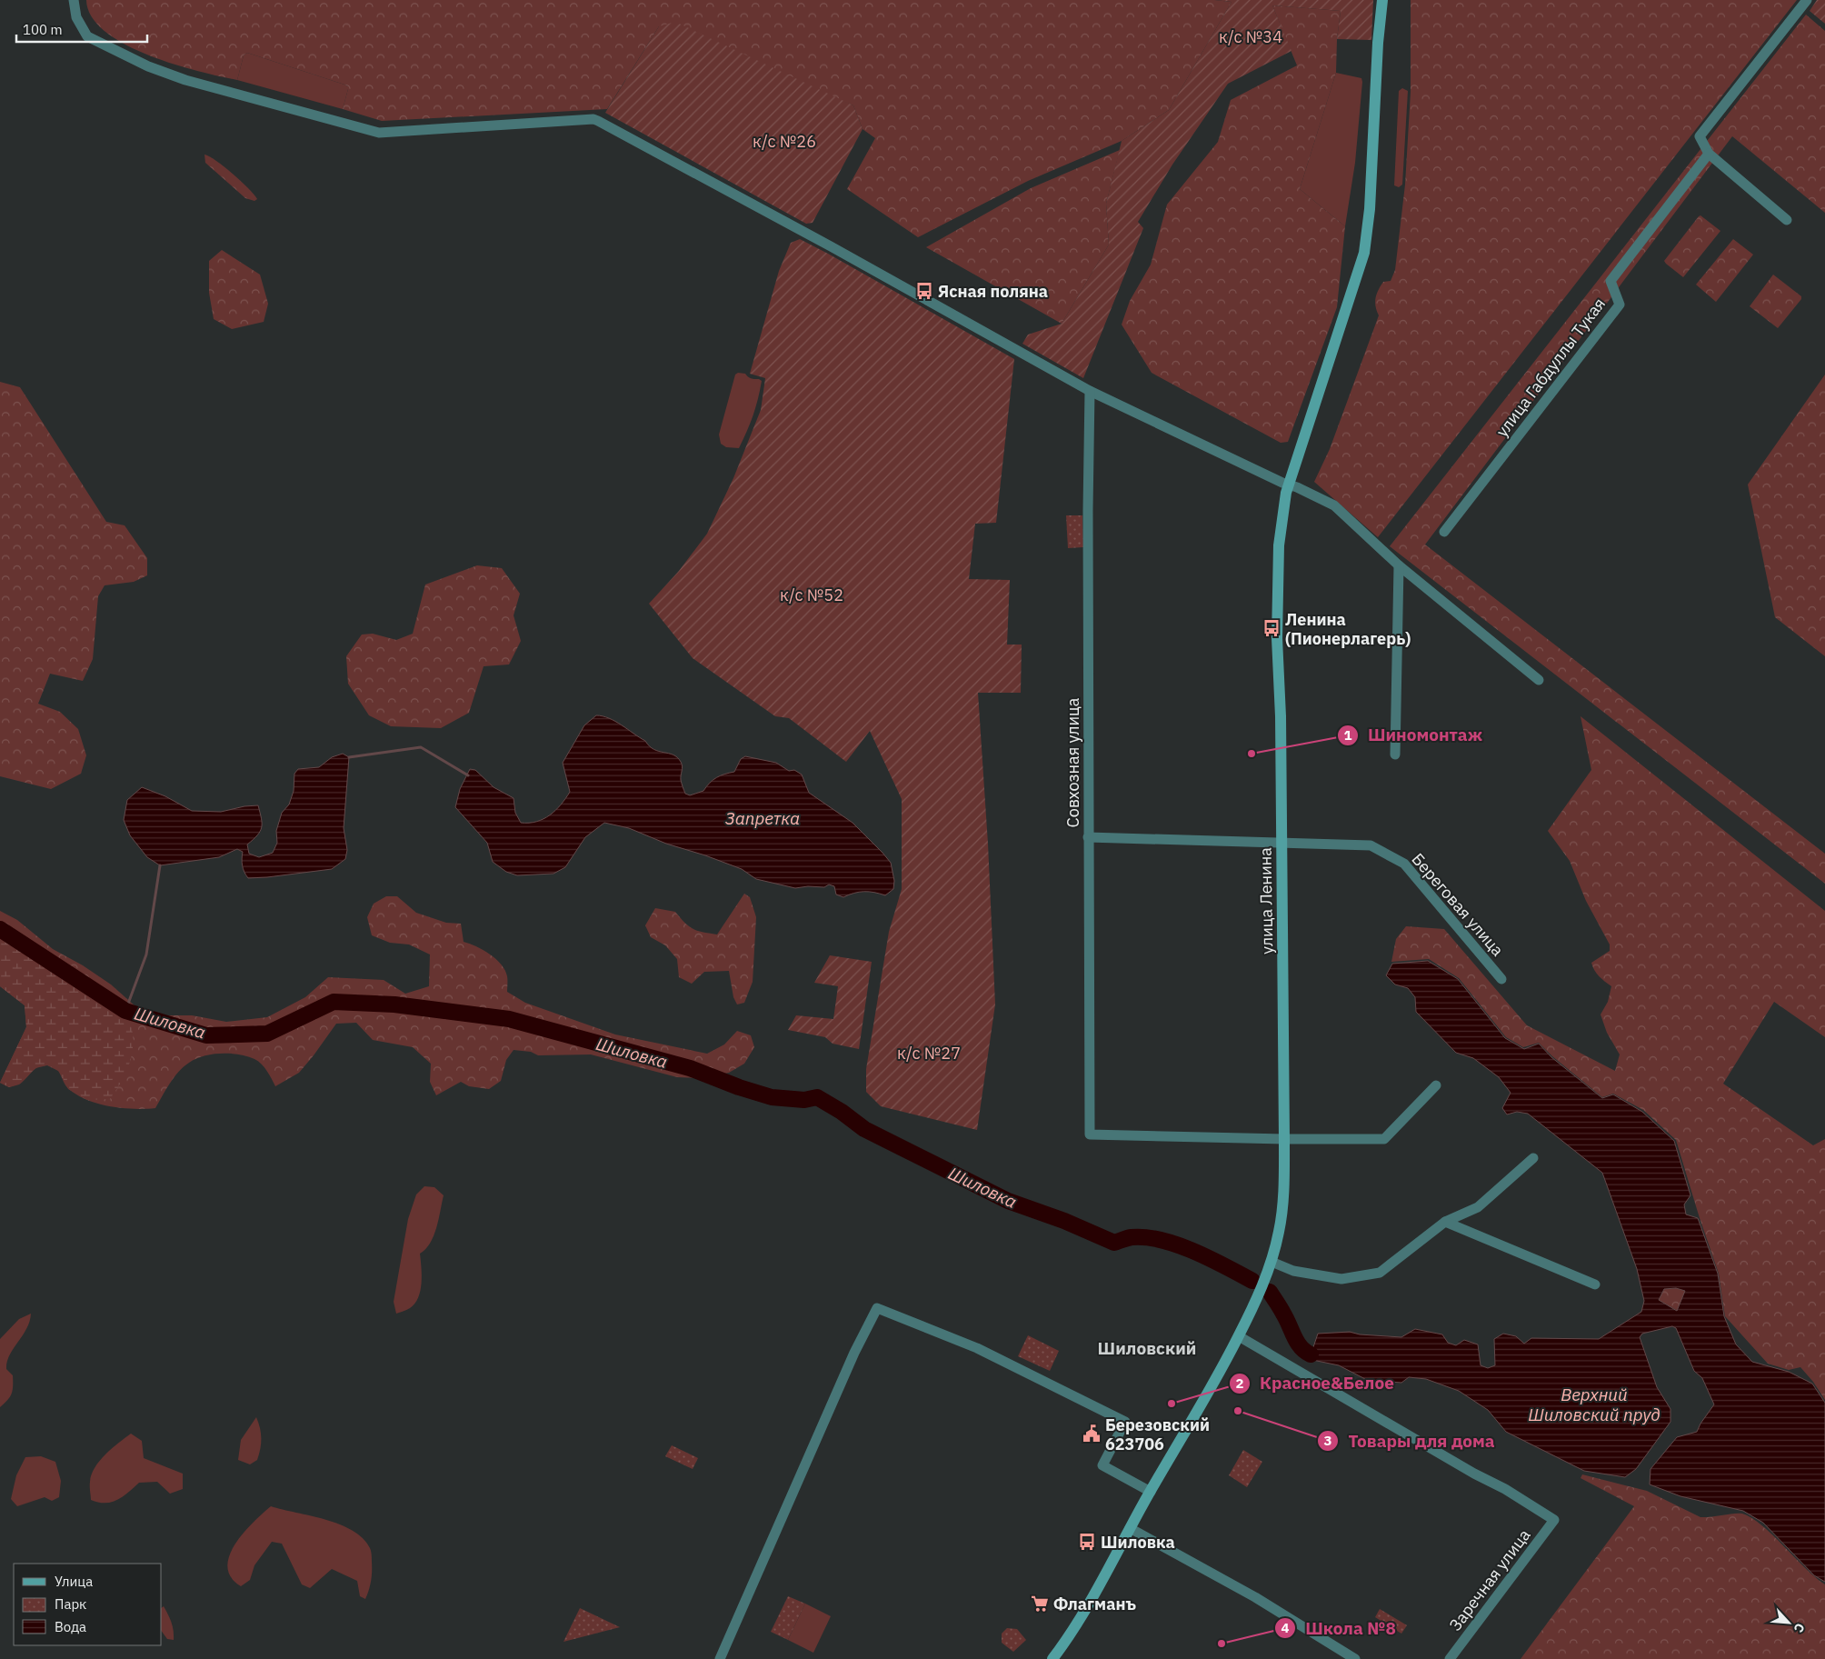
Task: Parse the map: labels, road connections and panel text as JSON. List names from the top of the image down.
{
  "streets": {
    "street": [
      "улица Габдуллы Тукая",
      "Совхозная улица",
      "улица Ленина",
      "Береговая улица",
      "Заречная улица"
    ]
  },
  "crossings": [
    ["Совхозная улица", "улица Ленина"],
    ["Совхозная улица", "Береговая улица"],
    ["улица Ленина", "Береговая улица"],
    ["улица Ленина", "Заречная улица"]
  ],
  "districts": ["Шиловский"],
  "water": ["Запретка", "Шиловка", "Верхний Шиловский пруд"],
  "parks": [
    "к/с №34",
    "к/с №26",
    "к/с №52",
    "к/с №27"
  ],
  "places": {
    "bus stop": ["Ясная поляна", "Ленина (Пионерлагерь)", "Шиловка"],
    "other": [
      "Шиномонтаж",
      "Красное&Белое",
      "Товары для дома",
      "Школа №8"
    ],
    "public building": ["Березовский 623706"],
    "supermarket": ["Флагманъ"]
  },
  "legend": ["Улица", "Парк", "Вода"],
  "scale_bar": "100 m",
  "north": "bottom right"
}
